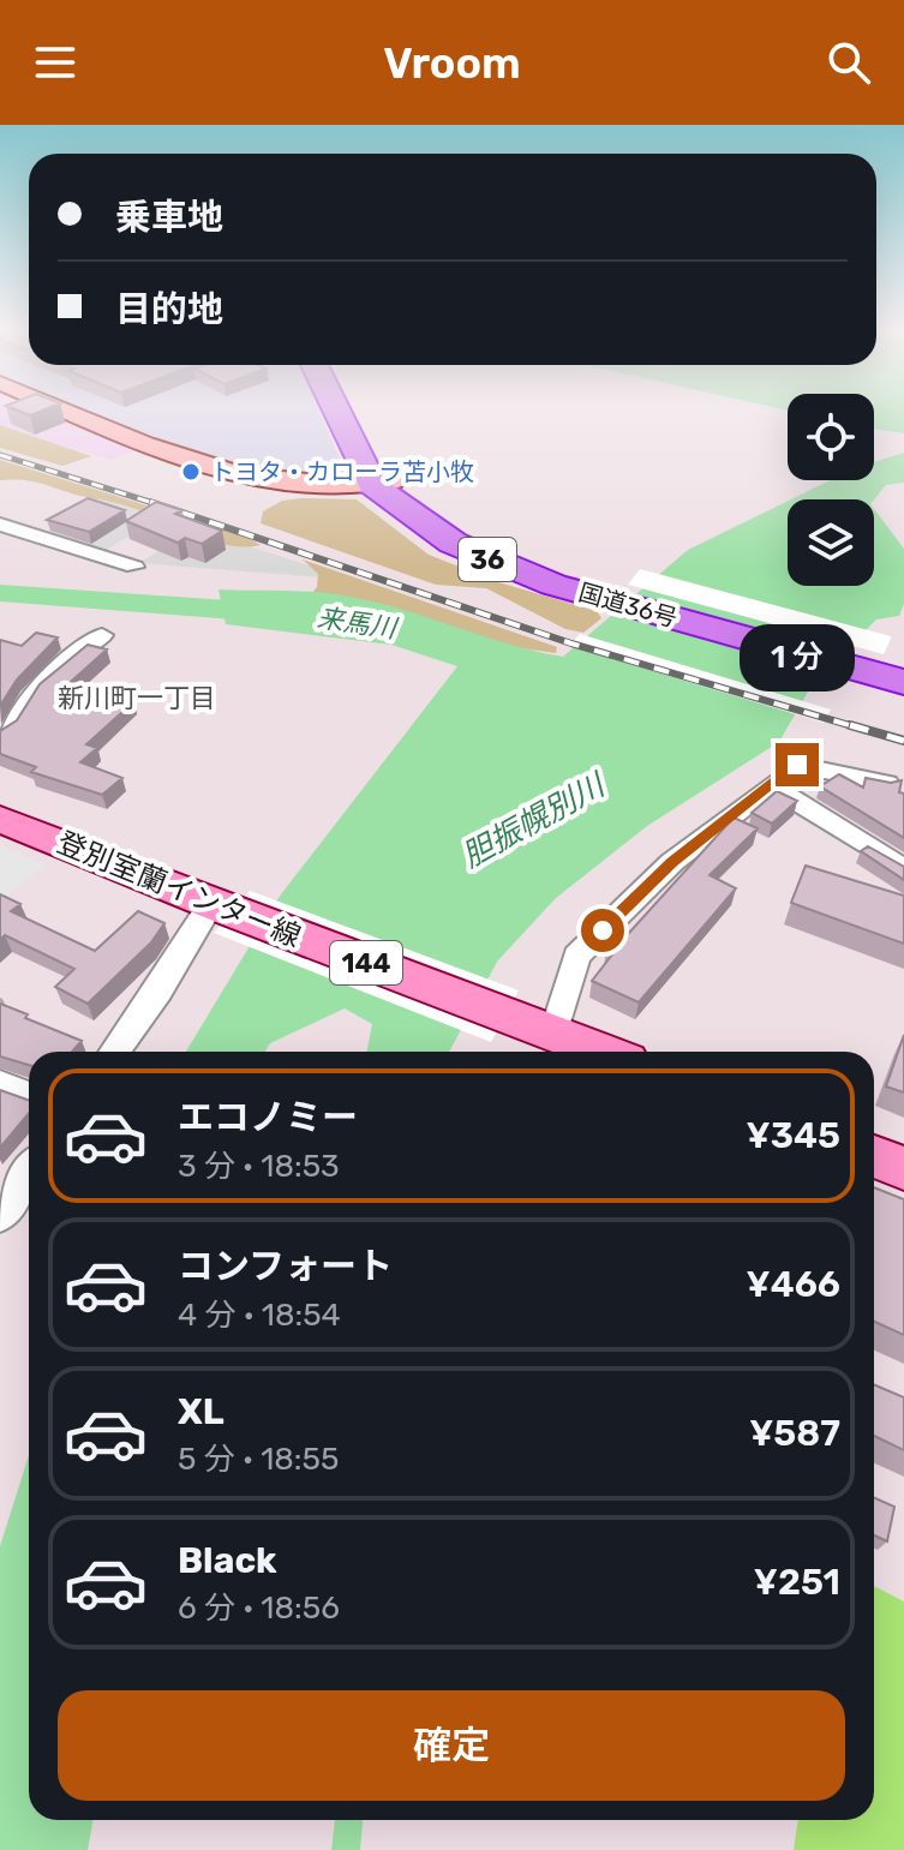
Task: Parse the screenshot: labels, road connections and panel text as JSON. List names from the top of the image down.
{
  "streets": {
    "highway": ["36", "国道36号"],
    "main road": ["登別室蘭インター線", "144"]
  },
  "crossings": [
    ["36", "国道36号"]
  ],
  "districts": ["新川町一丁目"],
  "water": ["来馬川", "胆振幌別川"],
  "places": ["トヨタ・カローラ苫小牧"],
  "page": {
    "header": "Vroom",
    "banner": ["乗車地", "目的地"],
    "bubble": "1 分",
    "list": [
      {
        "name": "エコノミー",
        "note": "3 分 · 18:53",
        "value": "¥345"
      },
      {
        "name": "コンフォート",
        "note": "4 分 · 18:54",
        "value": "¥466"
      },
      {
        "name": "XL",
        "note": "5 分 · 18:55",
        "value": "¥587"
      },
      {
        "name": "Black",
        "note": "6 分 · 18:56",
        "value": "¥251"
      }
    ],
    "buttons": "確定"
  }
}
